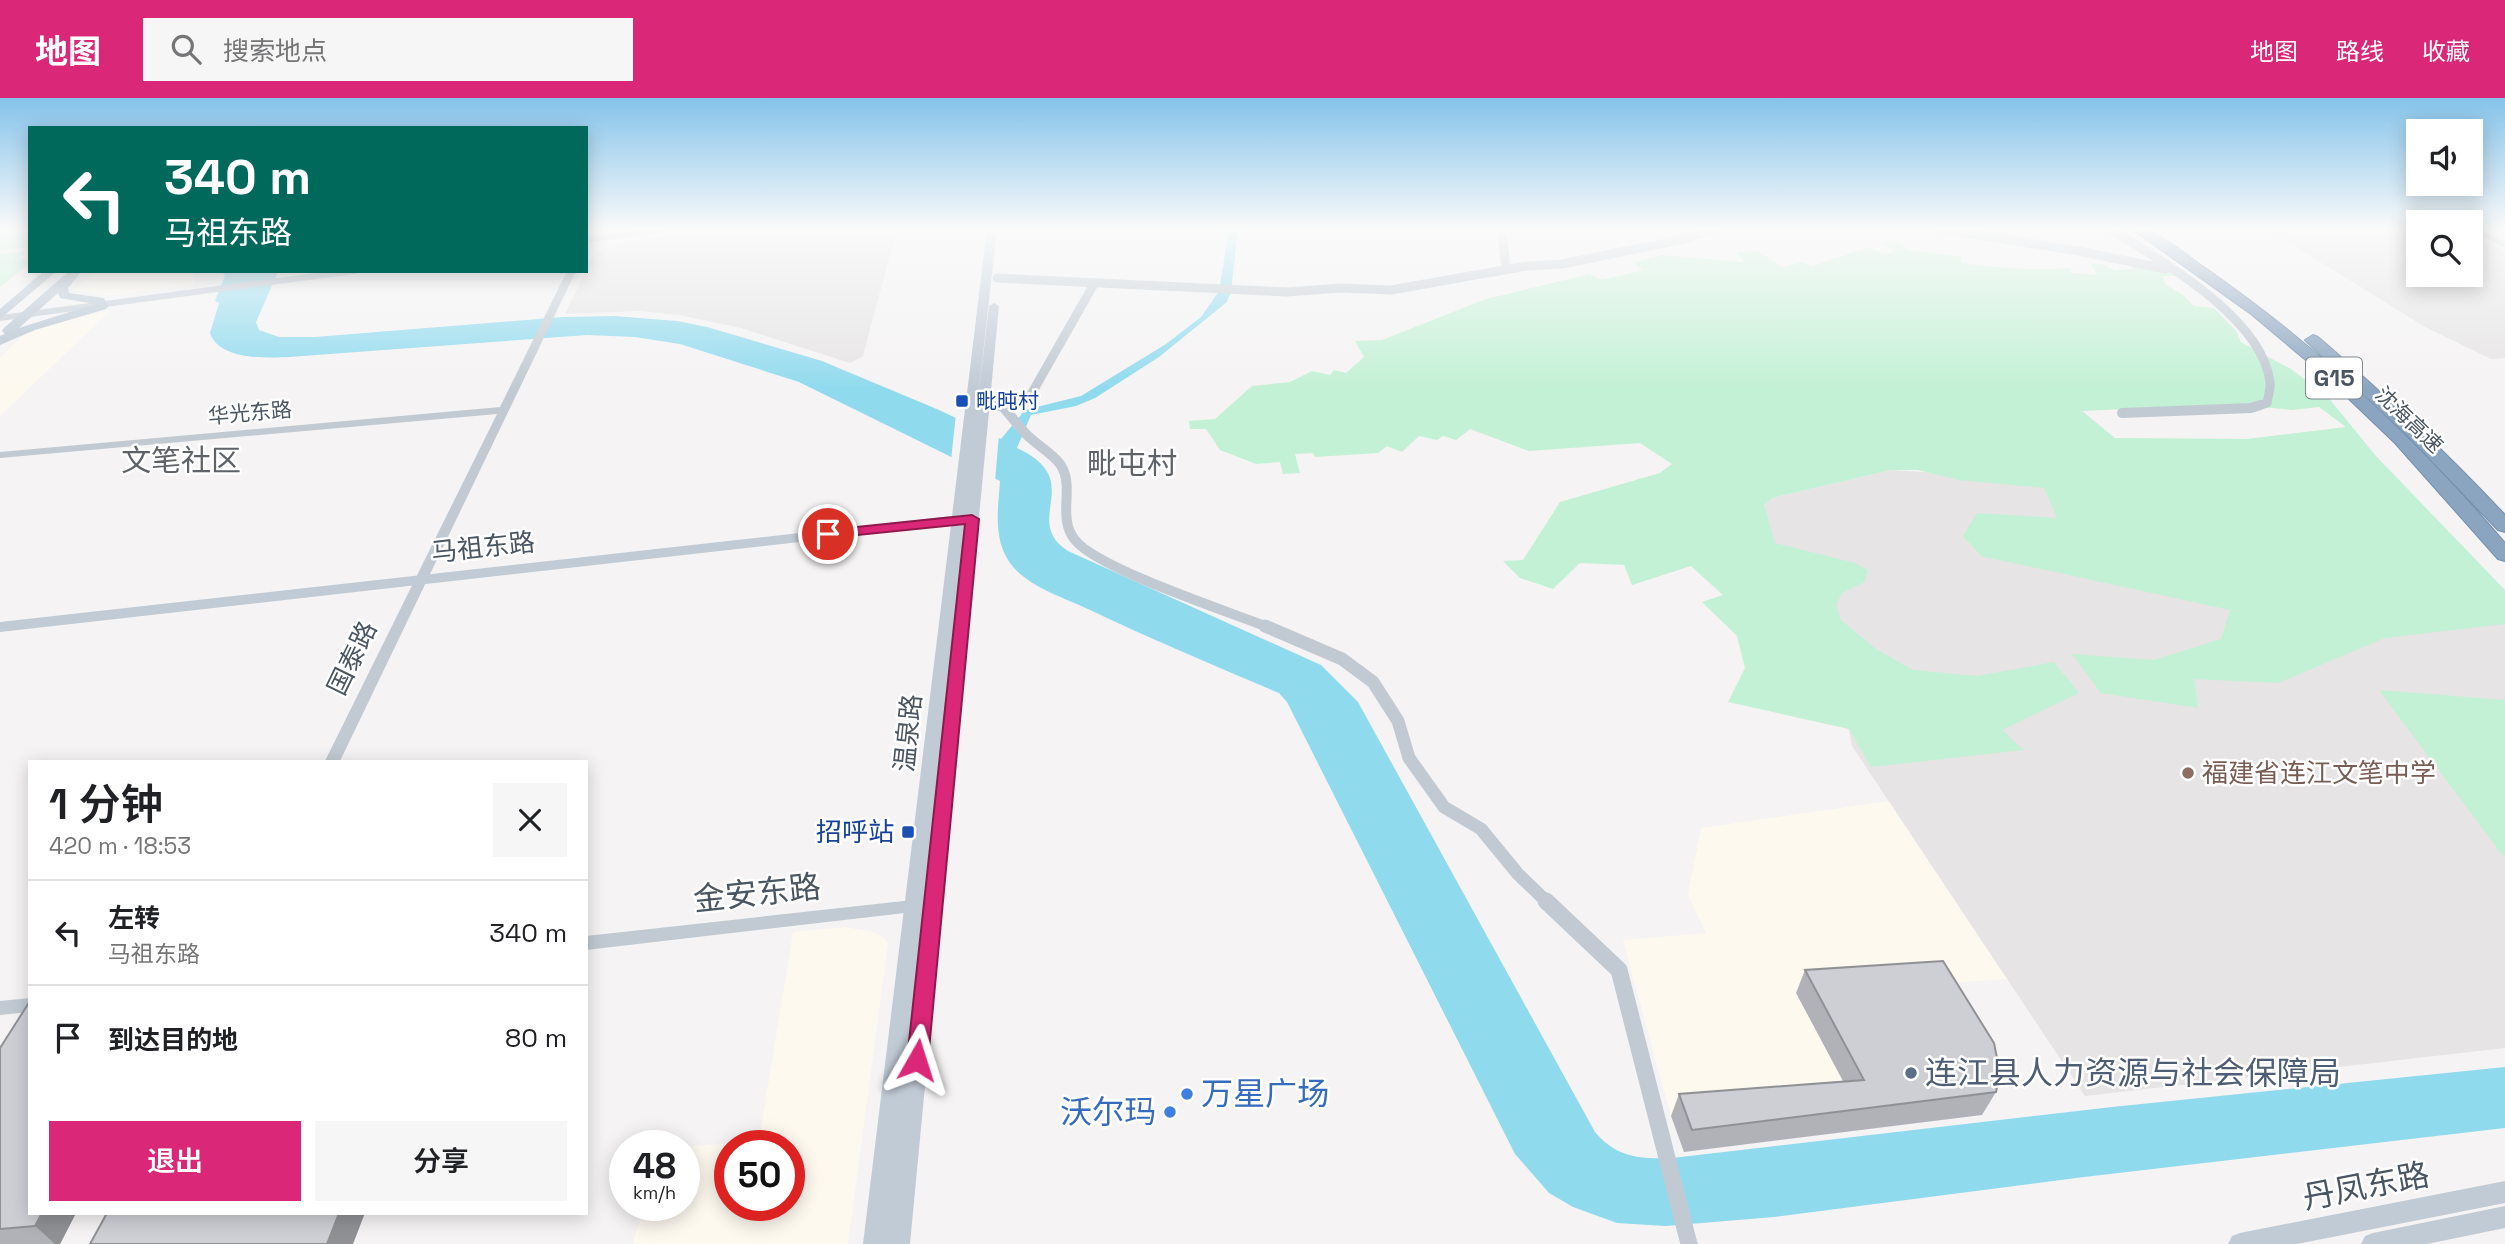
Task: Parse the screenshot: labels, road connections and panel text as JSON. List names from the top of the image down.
{
  "streets": {
    "highway": ["G15", "沈海高速"],
    "main road": ["马祖东路", "温泉路", "丹凤东路"],
    "street": ["华光东路", "国泰路", "金安东路"]
  },
  "crossings": [
    ["华光东路", "国泰路"],
    ["马祖东路", "国泰路"],
    ["马祖东路", "温泉路"],
    ["温泉路", "金安东路"]
  ],
  "districts": ["文笔社区", "毗屯村"],
  "places": {
    "transit": ["毗旽村", "招呼站"],
    "other": [
      "福建省连江文笔中学",
      "连江县人力资源与社会保障局",
      "万星广场",
      "沃尔玛"
    ]
  },
  "page": {
    "header": "地图",
    "search": "搜索地点",
    "nav": ["地图", "路线", "收藏"],
    "turn": ["340 m", "马祖东路"],
    "heading": ["1 分钟", "420 m · 18:53"],
    "list": [
      {
        "name": "左转",
        "note": "马祖东路",
        "value": "340 m"
      },
      {
        "name": "到达目的地",
        "value": "80 m"
      }
    ],
    "buttons": ["退出", "分享"],
    "speed": "48 km/h",
    "limit": "50"
  }
}
